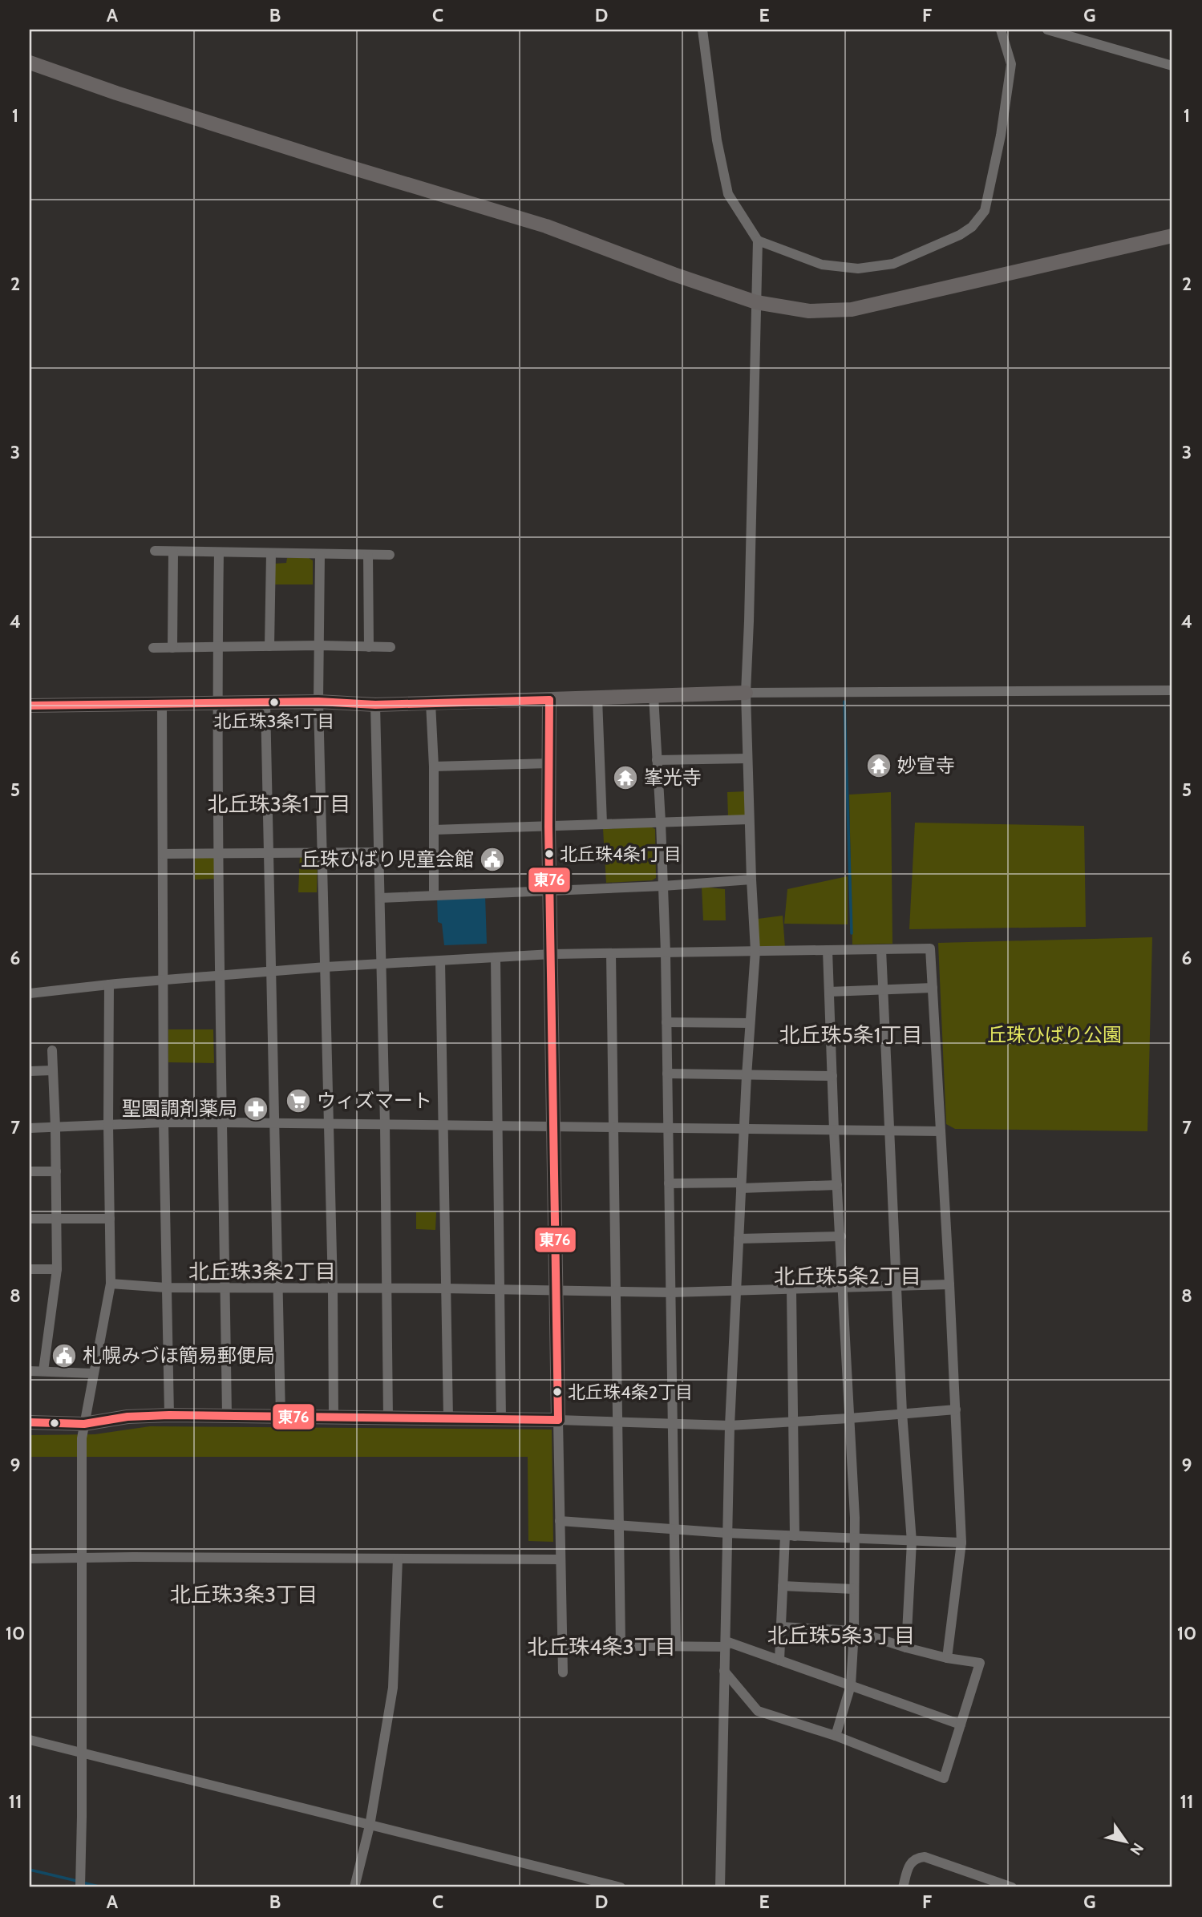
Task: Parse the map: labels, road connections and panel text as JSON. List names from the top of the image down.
{
  "districts": [
    "北丘珠3条1丁目",
    "北丘珠5条1丁目",
    "北丘珠3条2丁目",
    "北丘珠5条2丁目",
    "北丘珠3条3丁目",
    "北丘珠5条3丁目",
    "北丘珠4条3丁目"
  ],
  "parks": ["丘珠ひばり公園"],
  "places": {
    "other": ["北丘珠3条1丁目", "北丘珠4条1丁目", "北丘珠4条2丁目"],
    "temple": ["妙宣寺", "峯光寺"],
    "public building": ["丘珠ひばり児童会館", "札幌みづほ簡易郵便局"],
    "supermarket": ["ウィズマート"],
    "pharmacy": ["聖園調剤薬局"]
  },
  "lines": ["transit line 東76"],
  "north": "bottom right",
  "grid": {
    "columns": [
      "A",
      "B",
      "C",
      "D",
      "E",
      "F",
      "G"
    ],
    "rows": [
      "1",
      "2",
      "3",
      "4",
      "5",
      "6",
      "7",
      "8",
      "9",
      "10",
      "11"
    ]
  }
}
